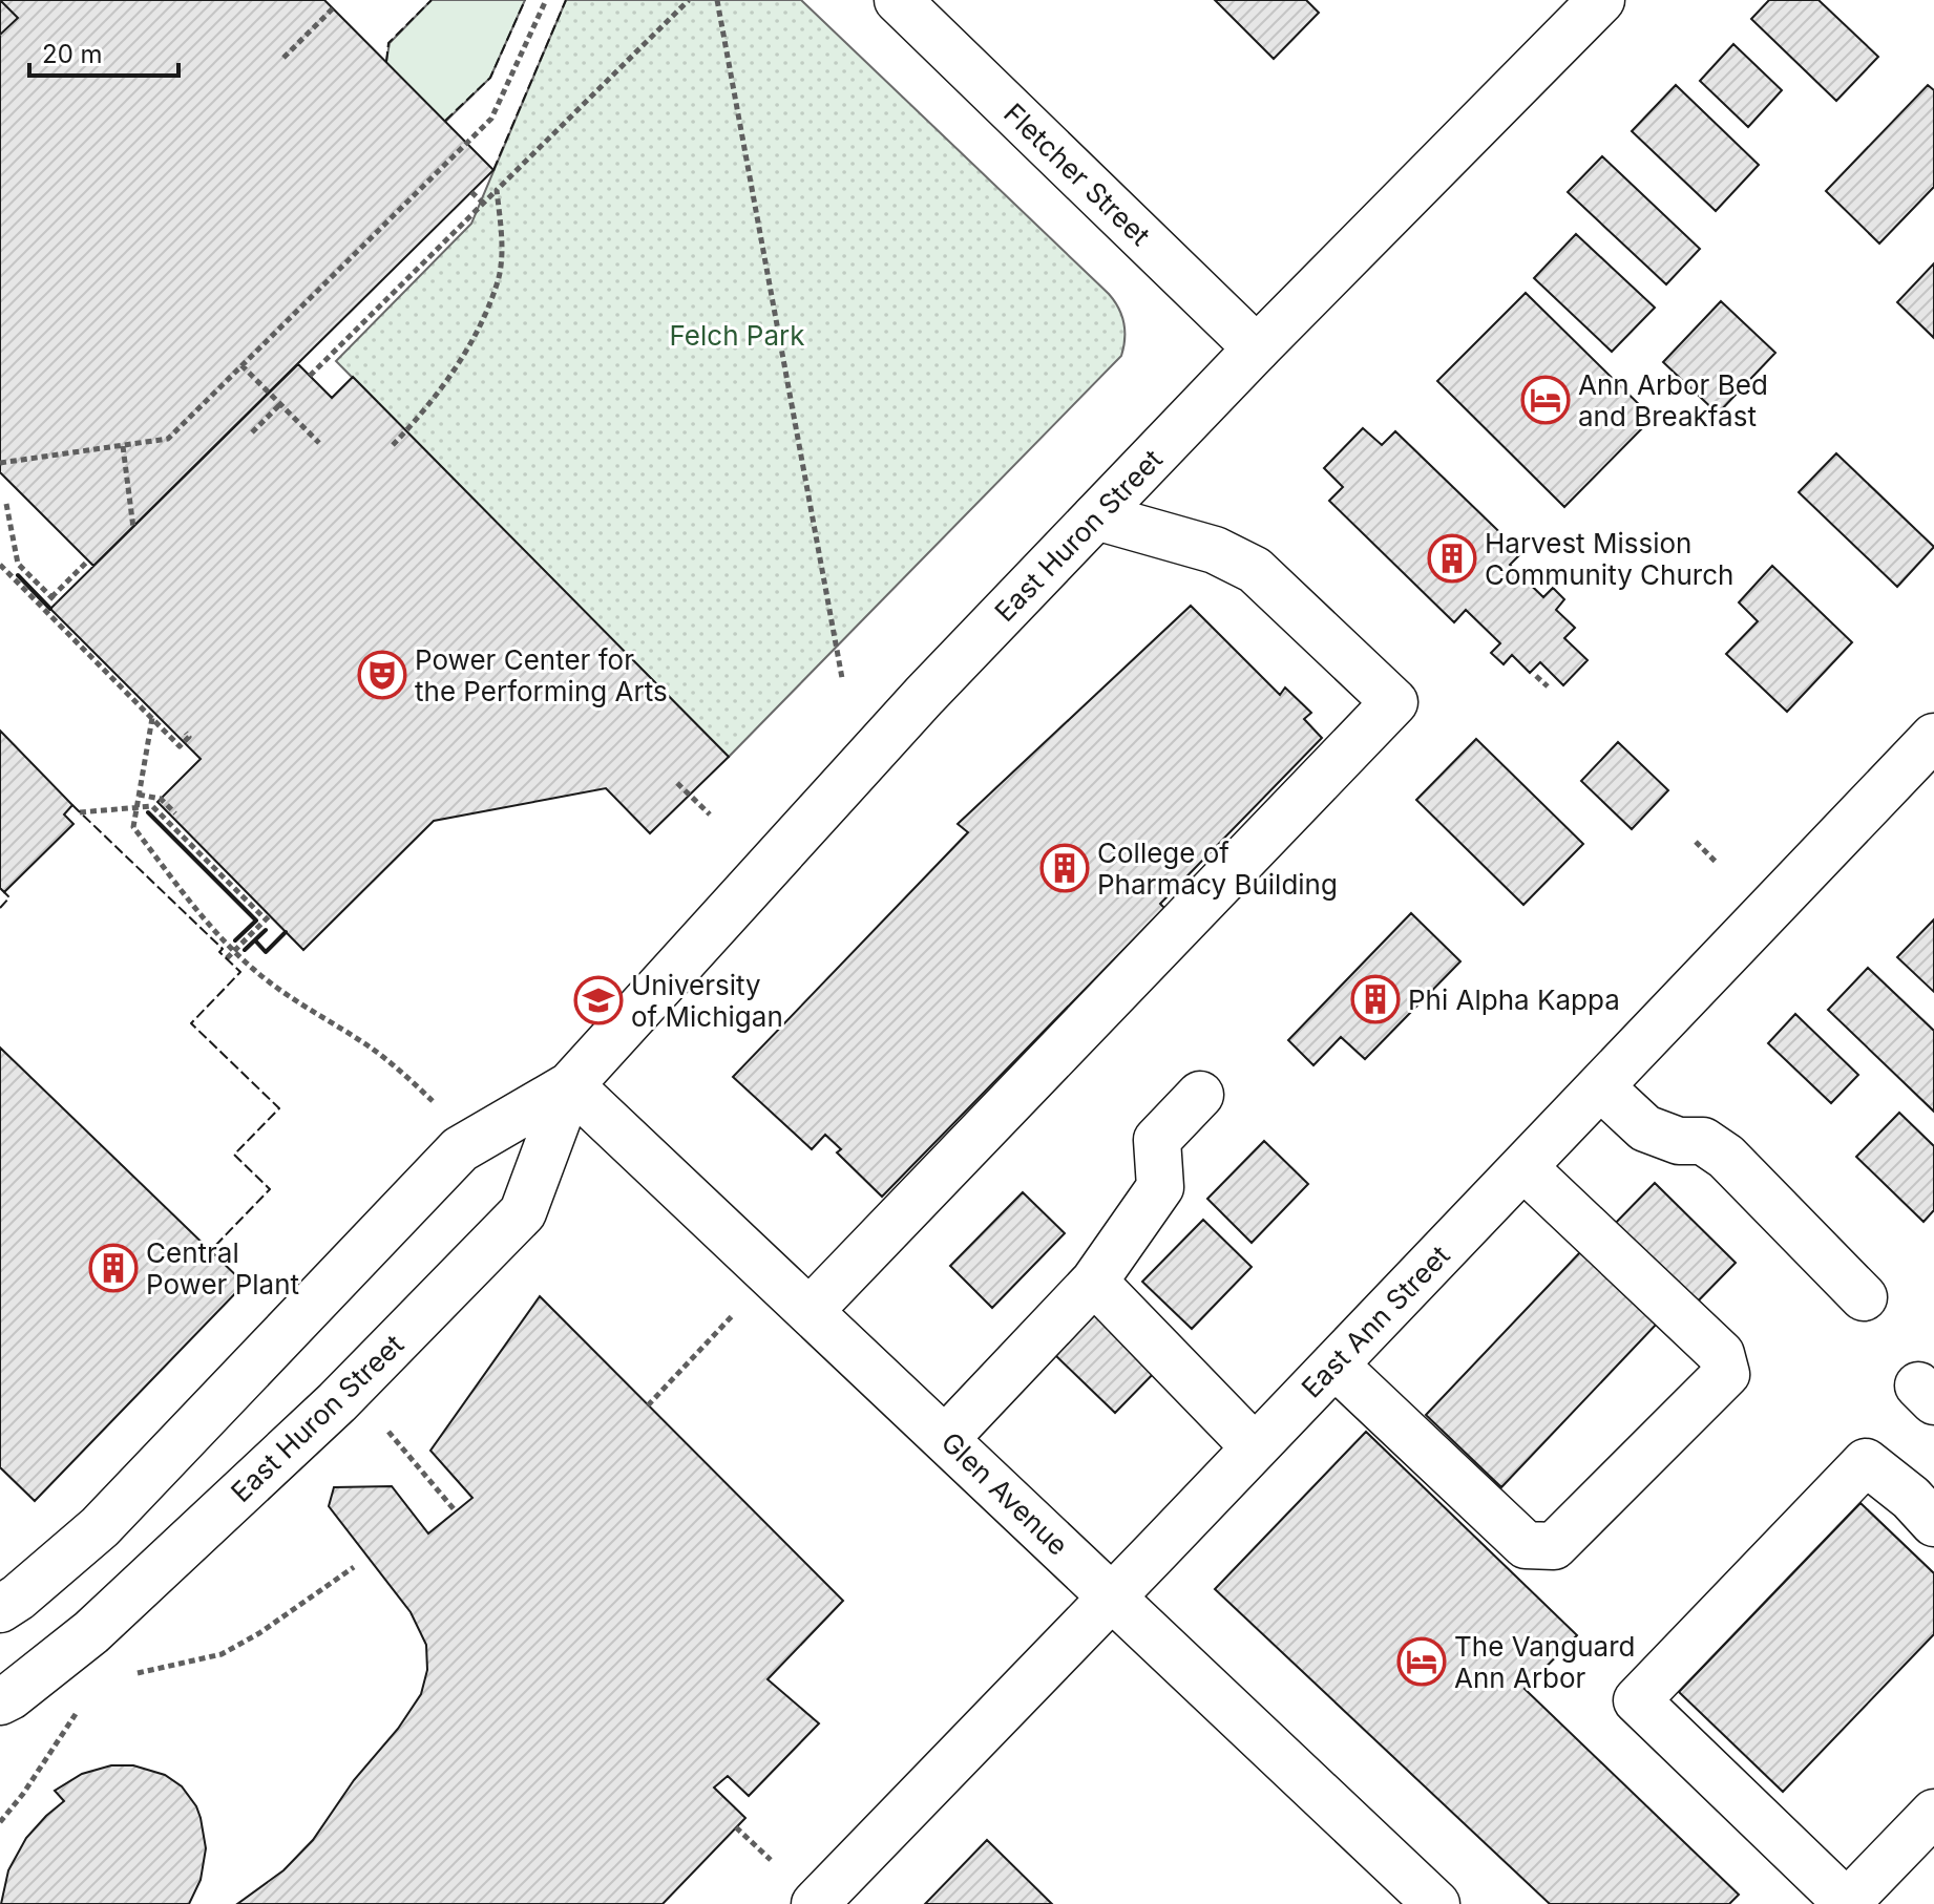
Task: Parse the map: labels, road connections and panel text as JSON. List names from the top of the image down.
{
  "streets": {
    "main road": [
      "Fletcher Street",
      "East Huron Street",
      "East Ann Street",
      "Glen Avenue"
    ]
  },
  "crossings": [
    ["Fletcher Street", "East Huron Street"],
    ["East Huron Street", "Glen Avenue"],
    ["East Ann Street", "Glen Avenue"]
  ],
  "parks": ["Felch Park"],
  "places": {
    "hotel": ["Ann Arbor Bed and Breakfast", "The Vanguard Ann Arbor"],
    "building": [
      "Harvest Mission Community Church",
      "College of Pharmacy Building",
      "Phi Alpha Kappa",
      "Central Power Plant"
    ],
    "theatre": ["Power Center for the Performing Arts"],
    "school or university": ["University of Michigan"]
  },
  "scale_bar": "20 m"
}
